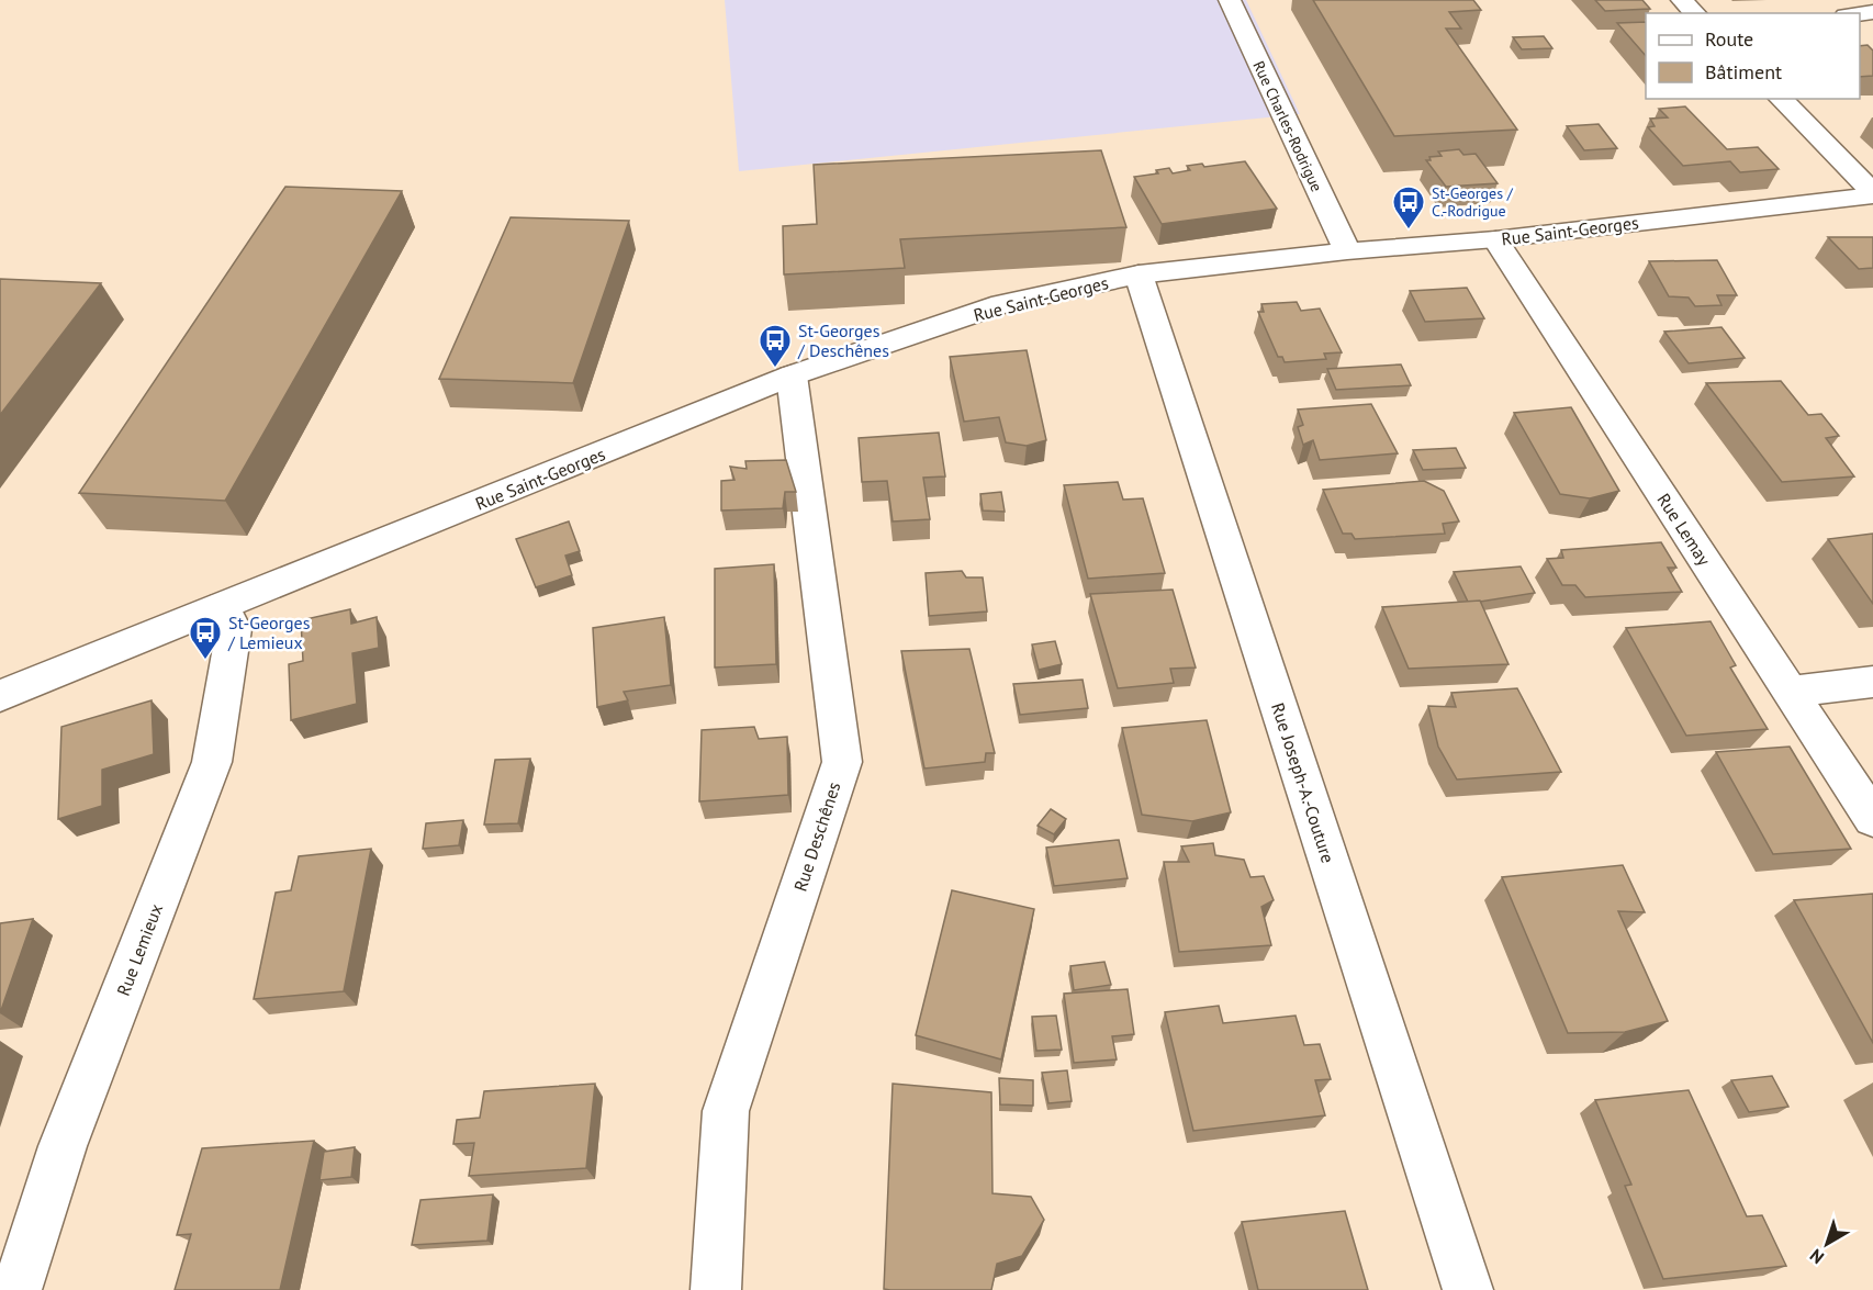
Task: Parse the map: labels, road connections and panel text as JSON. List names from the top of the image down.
{
  "streets": {
    "street": [
      "Rue Charles-Rodrigue",
      "Rue Saint-Georges",
      "Rue Lemay",
      "Rue Joseph-A.-Couture",
      "Rue Deschênes",
      "Rue Lemieux"
    ]
  },
  "crossings": [
    ["Rue Charles-Rodrigue", "Rue Saint-Georges"],
    ["Rue Saint-Georges", "Rue Lemay"],
    ["Rue Saint-Georges", "Rue Joseph-A.-Couture"],
    ["Rue Saint-Georges", "Rue Deschênes"],
    ["Rue Saint-Georges", "Rue Lemieux"]
  ],
  "places": {
    "bus stop": ["St-Georges / C.-Rodrigue", "St-Georges / Deschênes", "St-Georges / Lemieux"]
  },
  "legend": ["Route", "Bâtiment"],
  "north": "bottom left"
}
